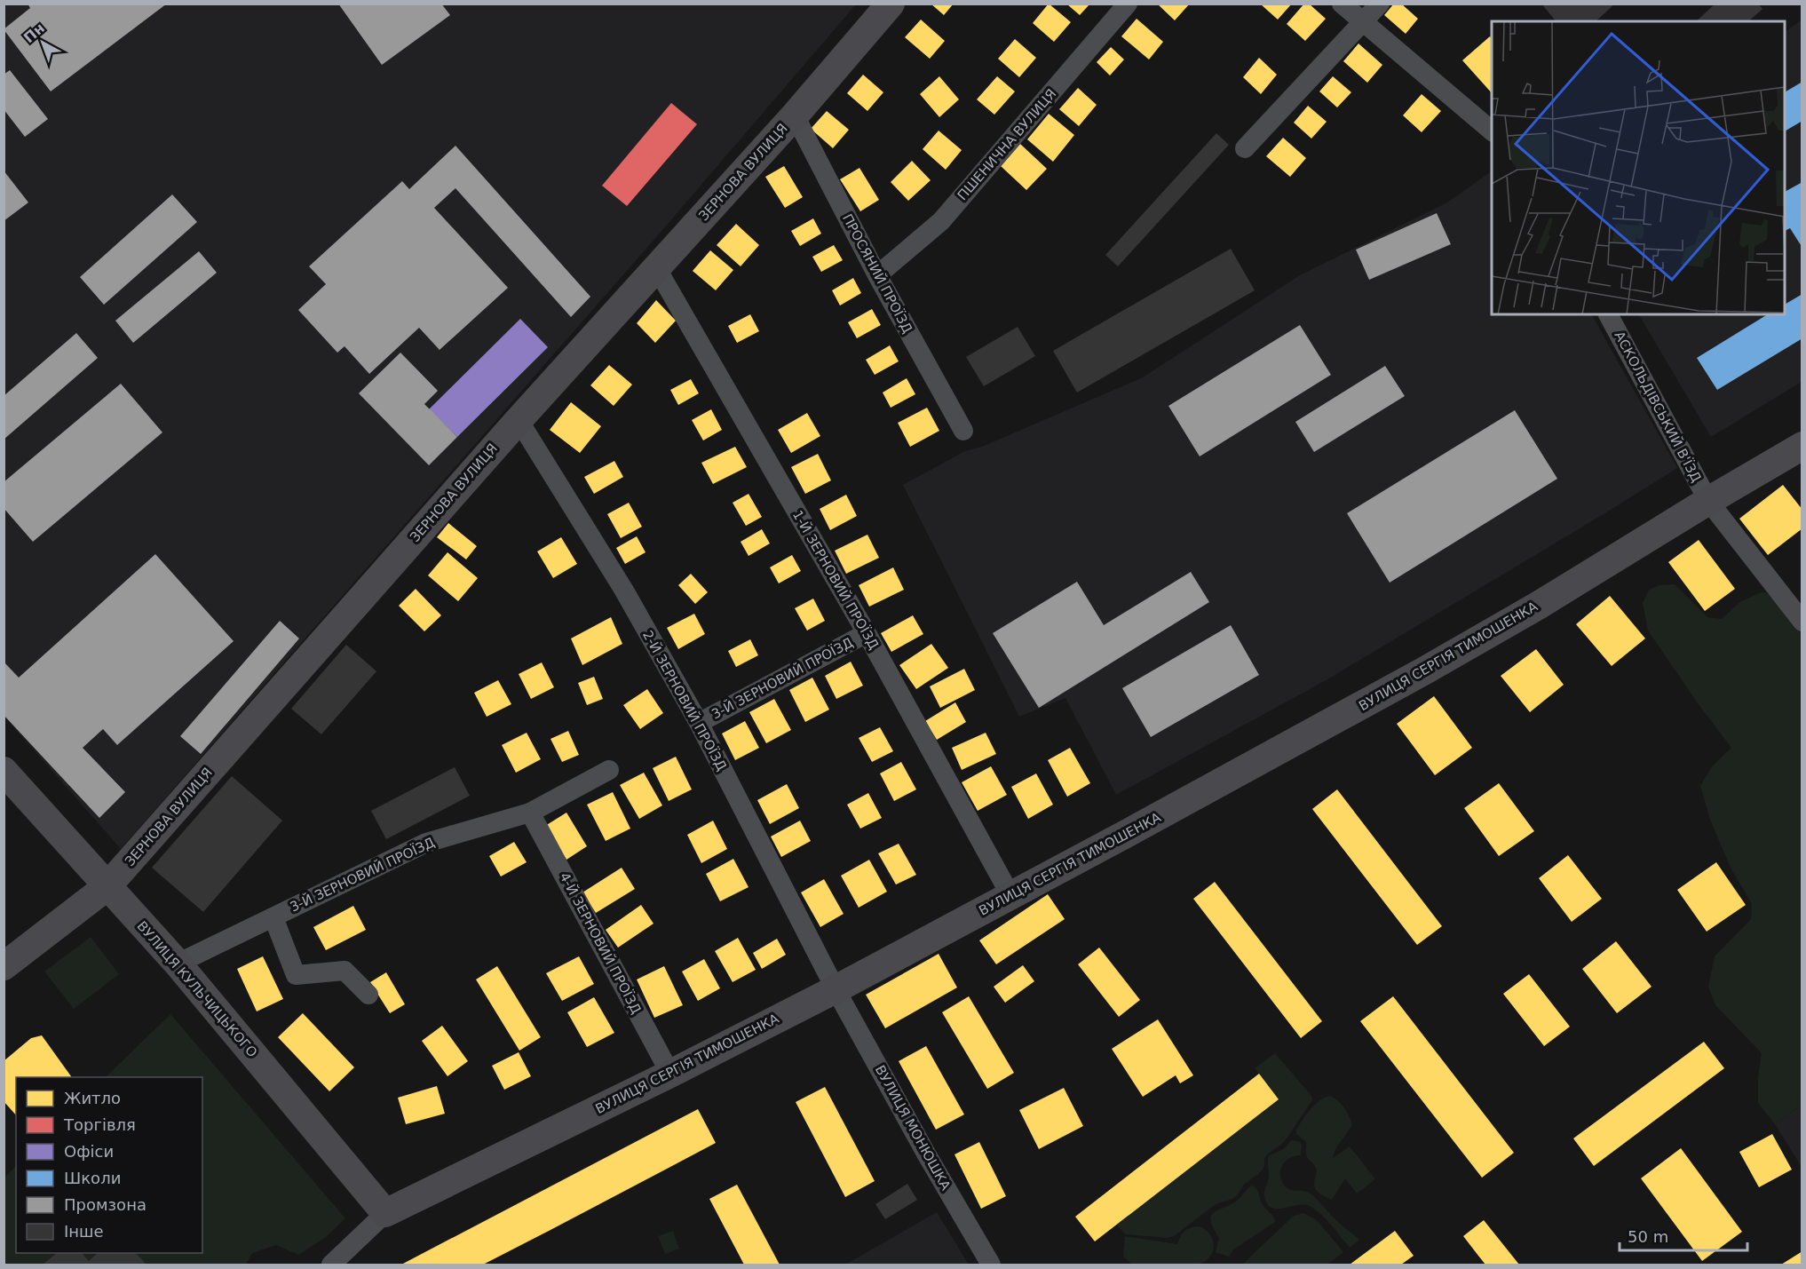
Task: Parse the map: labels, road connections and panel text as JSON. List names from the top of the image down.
{
  "streets": {
    "street": [
      "ПШЕНИЧНА ВУЛИЦЯ",
      "ЗЕРНОВА ВУЛИЦЯ",
      "ПРОСЯНИЙ ПРОЇЗД",
      "АСКОЛЬДІВСЬКИЙ В'ЇЗД",
      "1-Й ЗЕРНОВИЙ ПРОЇЗД",
      "ВУЛИЦЯ СЕРГІЯ ТИМОШЕНКА",
      "3-Й ЗЕРНОВИЙ ПРОЇЗД",
      "2-Й ЗЕРНОВИЙ ПРОЇЗД",
      "4-Й ЗЕРНОВИЙ ПРОЇЗД",
      "ВУЛИЦЯ КУЛЬЧИЦЬКОГО",
      "ВУЛИЦЯ МОНЮШКА"
    ]
  },
  "crossings": [
    ["ПШЕНИЧНА ВУЛИЦЯ", "ПРОСЯНИЙ ПРОЇЗД"],
    ["ЗЕРНОВА ВУЛИЦЯ", "ПРОСЯНИЙ ПРОЇЗД"],
    ["ЗЕРНОВА ВУЛИЦЯ", "1-Й ЗЕРНОВИЙ ПРОЇЗД"],
    ["ЗЕРНОВА ВУЛИЦЯ", "2-Й ЗЕРНОВИЙ ПРОЇЗД"],
    ["ЗЕРНОВА ВУЛИЦЯ", "ВУЛИЦЯ КУЛЬЧИЦЬКОГО"],
    ["АСКОЛЬДІВСЬКИЙ В'ЇЗД", "ВУЛИЦЯ СЕРГІЯ ТИМОШЕНКА"],
    ["1-Й ЗЕРНОВИЙ ПРОЇЗД", "ВУЛИЦЯ СЕРГІЯ ТИМОШЕНКА"],
    ["1-Й ЗЕРНОВИЙ ПРОЇЗД", "3-Й ЗЕРНОВИЙ ПРОЇЗД"],
    ["ВУЛИЦЯ СЕРГІЯ ТИМОШЕНКА", "2-Й ЗЕРНОВИЙ ПРОЇЗД"],
    ["ВУЛИЦЯ СЕРГІЯ ТИМОШЕНКА", "4-Й ЗЕРНОВИЙ ПРОЇЗД"],
    ["ВУЛИЦЯ СЕРГІЯ ТИМОШЕНКА", "ВУЛИЦЯ КУЛЬЧИЦЬКОГО"],
    ["ВУЛИЦЯ СЕРГІЯ ТИМОШЕНКА", "ВУЛИЦЯ МОНЮШКА"],
    ["3-Й ЗЕРНОВИЙ ПРОЇЗД", "2-Й ЗЕРНОВИЙ ПРОЇЗД"],
    ["3-Й ЗЕРНОВИЙ ПРОЇЗД", "4-Й ЗЕРНОВИЙ ПРОЇЗД"],
    ["3-Й ЗЕРНОВИЙ ПРОЇЗД", "ВУЛИЦЯ КУЛЬЧИЦЬКОГО"],
    ["2-Й ЗЕРНОВИЙ ПРОЇЗД", "ВУЛИЦЯ МОНЮШКА"]
  ],
  "legend": [
    "Житло",
    "Торгівля",
    "Офіси",
    "Школи",
    "Промзона",
    "Інше"
  ],
  "scale_bar": "50 m",
  "north": "top left"
}
